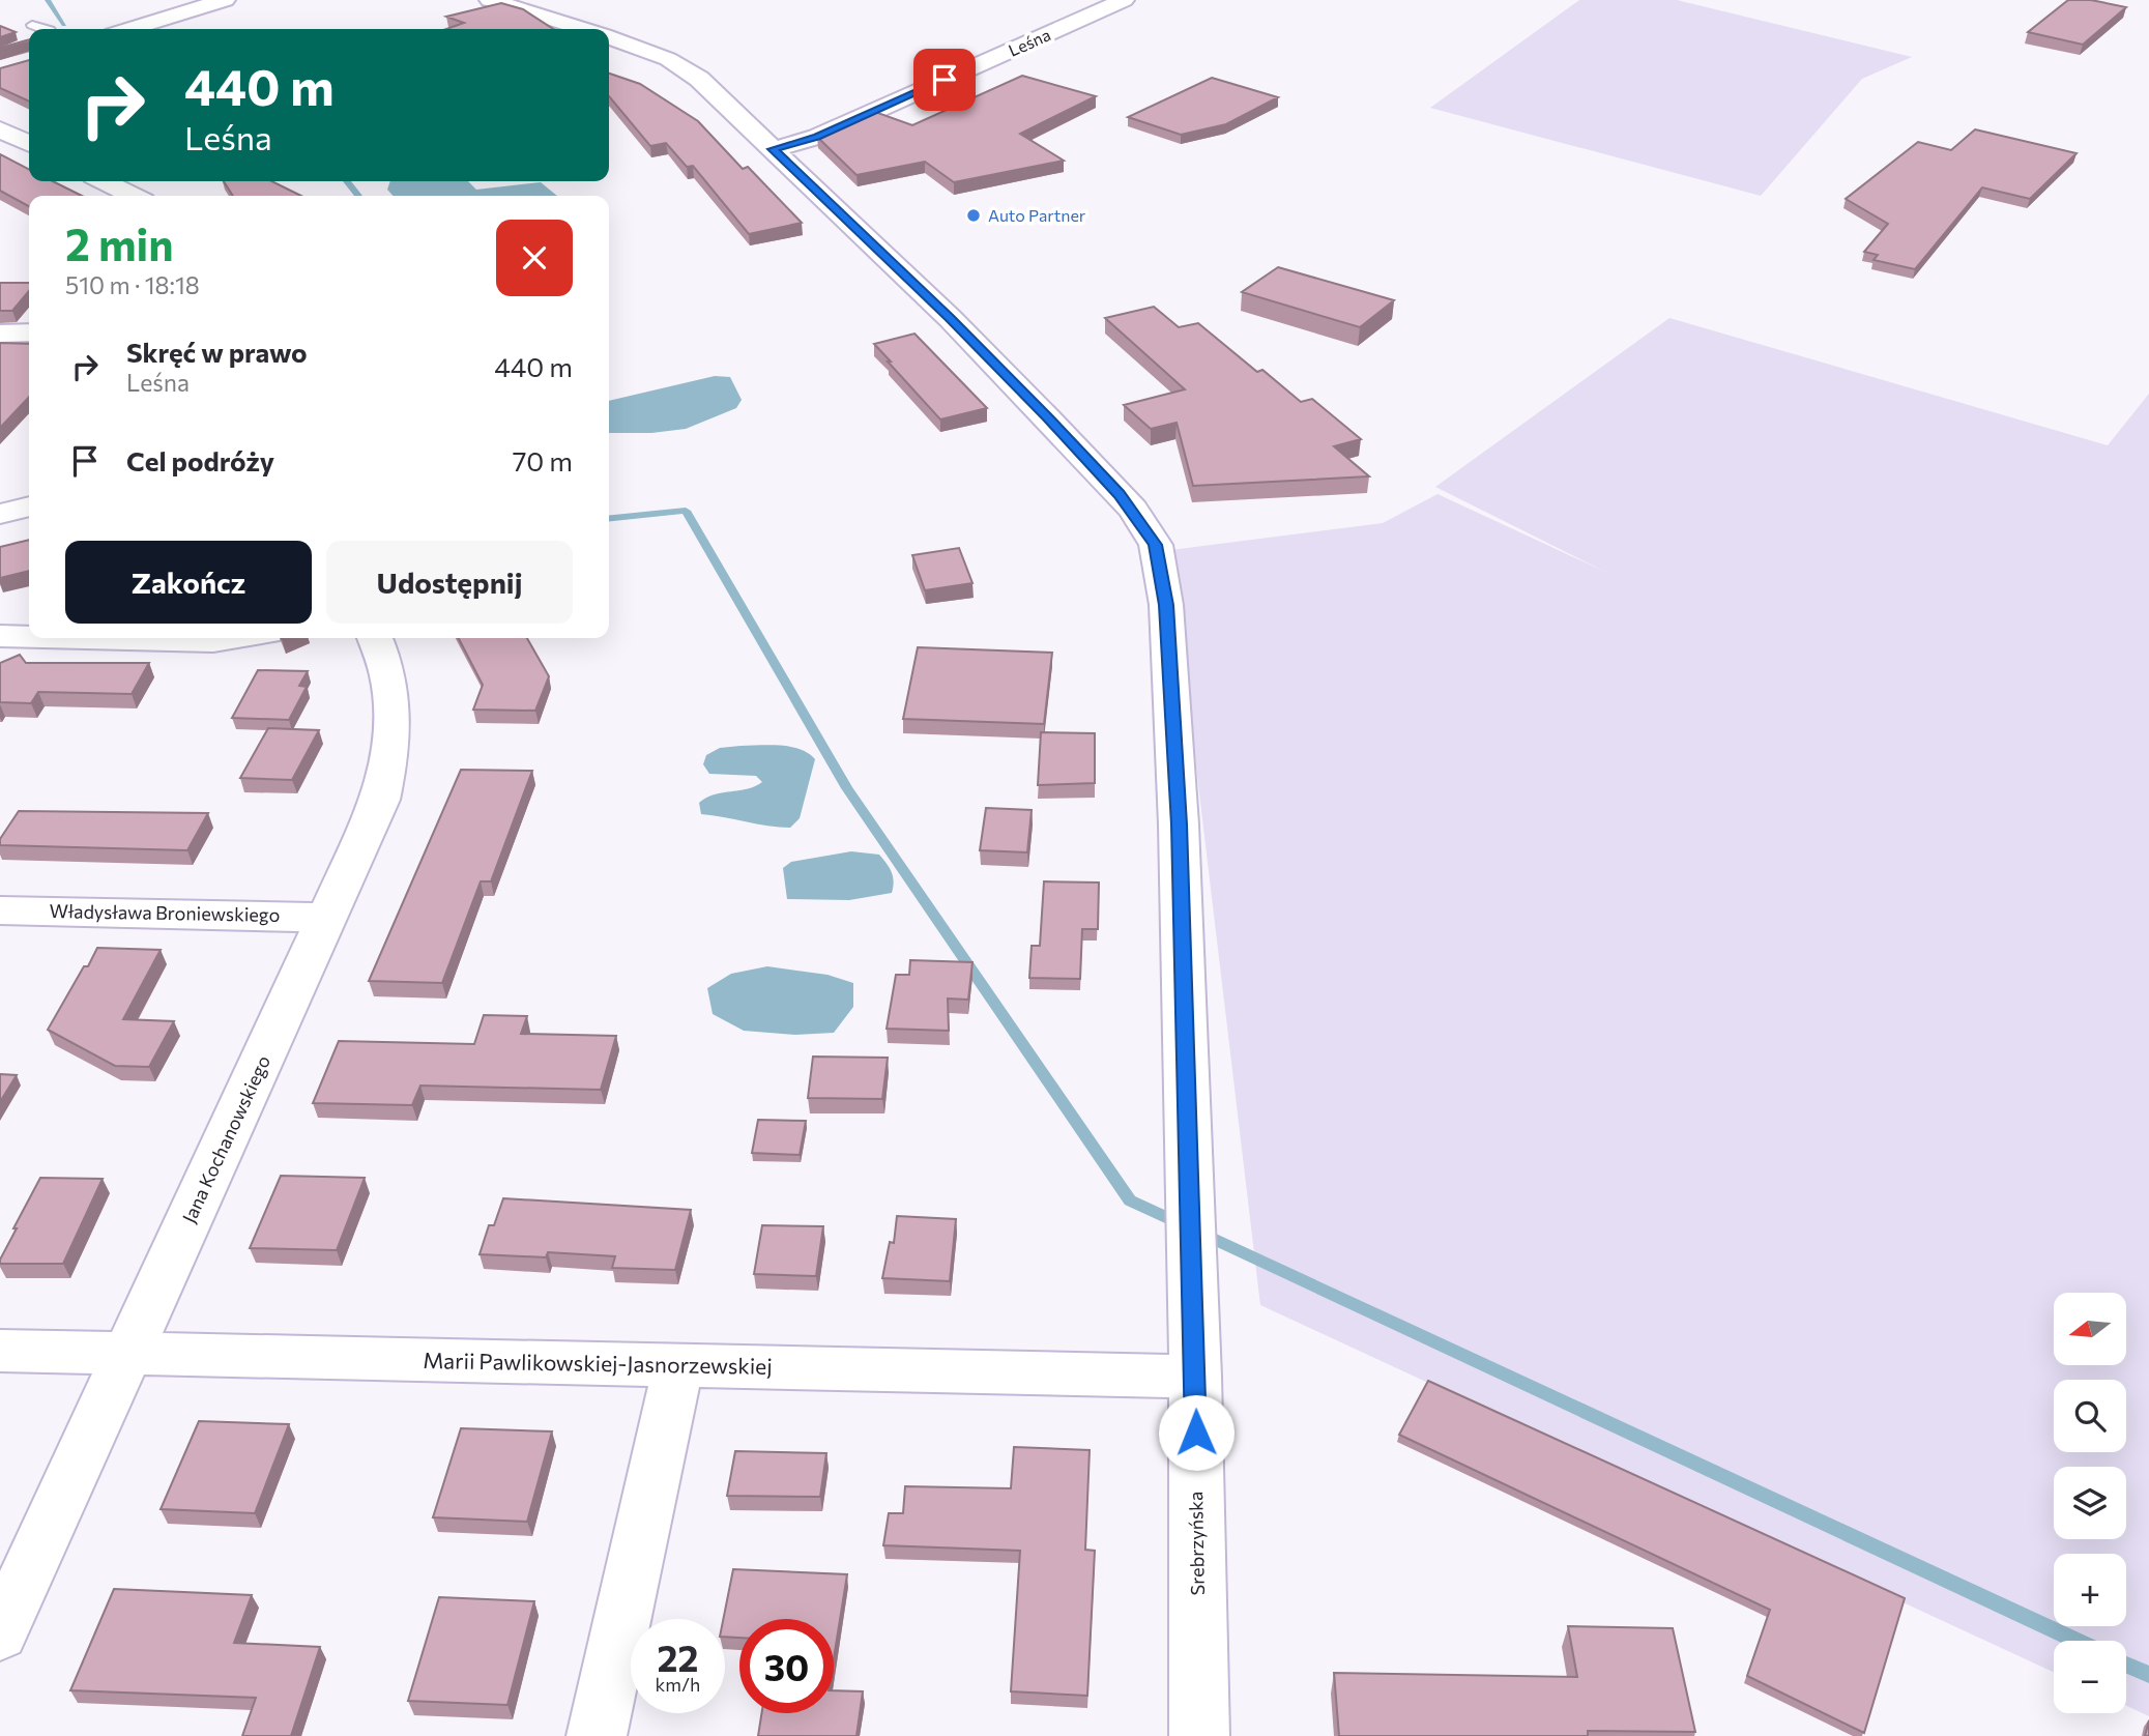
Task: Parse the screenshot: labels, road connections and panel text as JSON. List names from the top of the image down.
{
  "streets": {
    "street": [
      "Leśna",
      "Władysława Broniewskiego",
      "Jana Kochanowskiego",
      "Marii Pawlikowskiej-Jasnorzewskiej",
      "Srebrzyńska"
    ]
  },
  "crossings": [
    ["Leśna", "Srebrzyńska"],
    ["Władysława Broniewskiego", "Jana Kochanowskiego"],
    ["Jana Kochanowskiego", "Marii Pawlikowskiej-Jasnorzewskiej"],
    ["Marii Pawlikowskiej-Jasnorzewskiej", "Srebrzyńska"]
  ],
  "places": ["Auto Partner"],
  "north": "left",
  "page": {
    "turn": ["440 m", "Leśna"],
    "heading": ["2 min", "510 m · 18:18"],
    "list": [
      {
        "name": "Skręć w prawo",
        "note": "Leśna",
        "value": "440 m"
      },
      {
        "name": "Cel podróży",
        "value": "70 m"
      }
    ],
    "buttons": ["Zakończ", "Udostępnij"],
    "map_buttons": ["+", "−"],
    "speed": "22 km/h",
    "limit": "30"
  }
}
